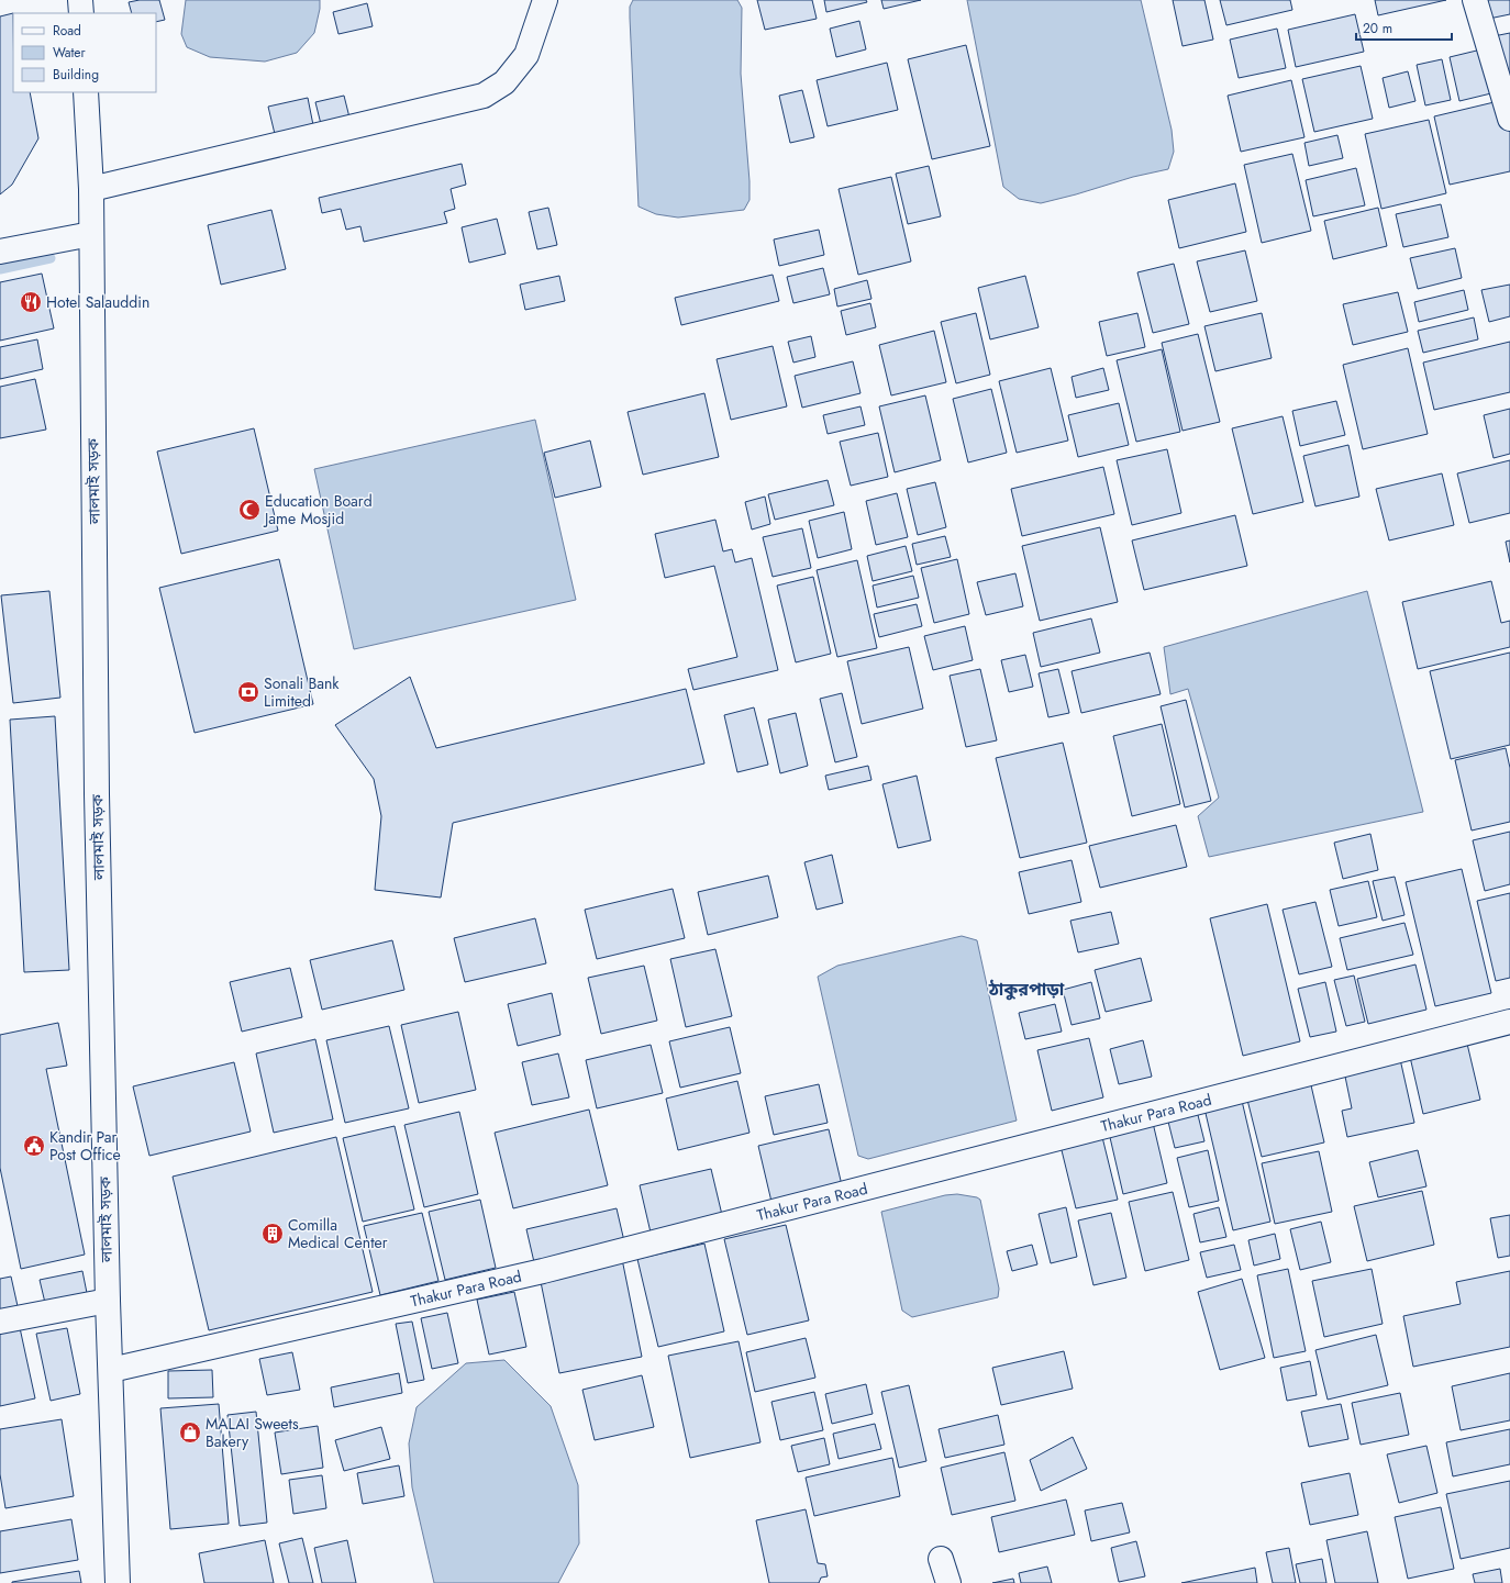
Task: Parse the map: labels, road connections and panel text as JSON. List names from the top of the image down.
{
  "streets": {
    "street": ["লালমাই সড়ক", "Thakur Para Road"]
  },
  "crossings": [
    ["লালমাই সড়ক", "Thakur Para Road"]
  ],
  "districts": ["ঠাকুরপাড়া"],
  "places": {
    "restaurant": ["Hotel Salauddin"],
    "mosque": ["Education Board Jame Mosjid"],
    "bank": ["Sonali Bank Limited"],
    "public building": ["Kandir Par Post Office"],
    "building": ["Comilla Medical Center"],
    "shop": ["MALAI Sweets Bakery"]
  },
  "legend": ["Road", "Water", "Building"],
  "scale_bar": "20 m"
}
